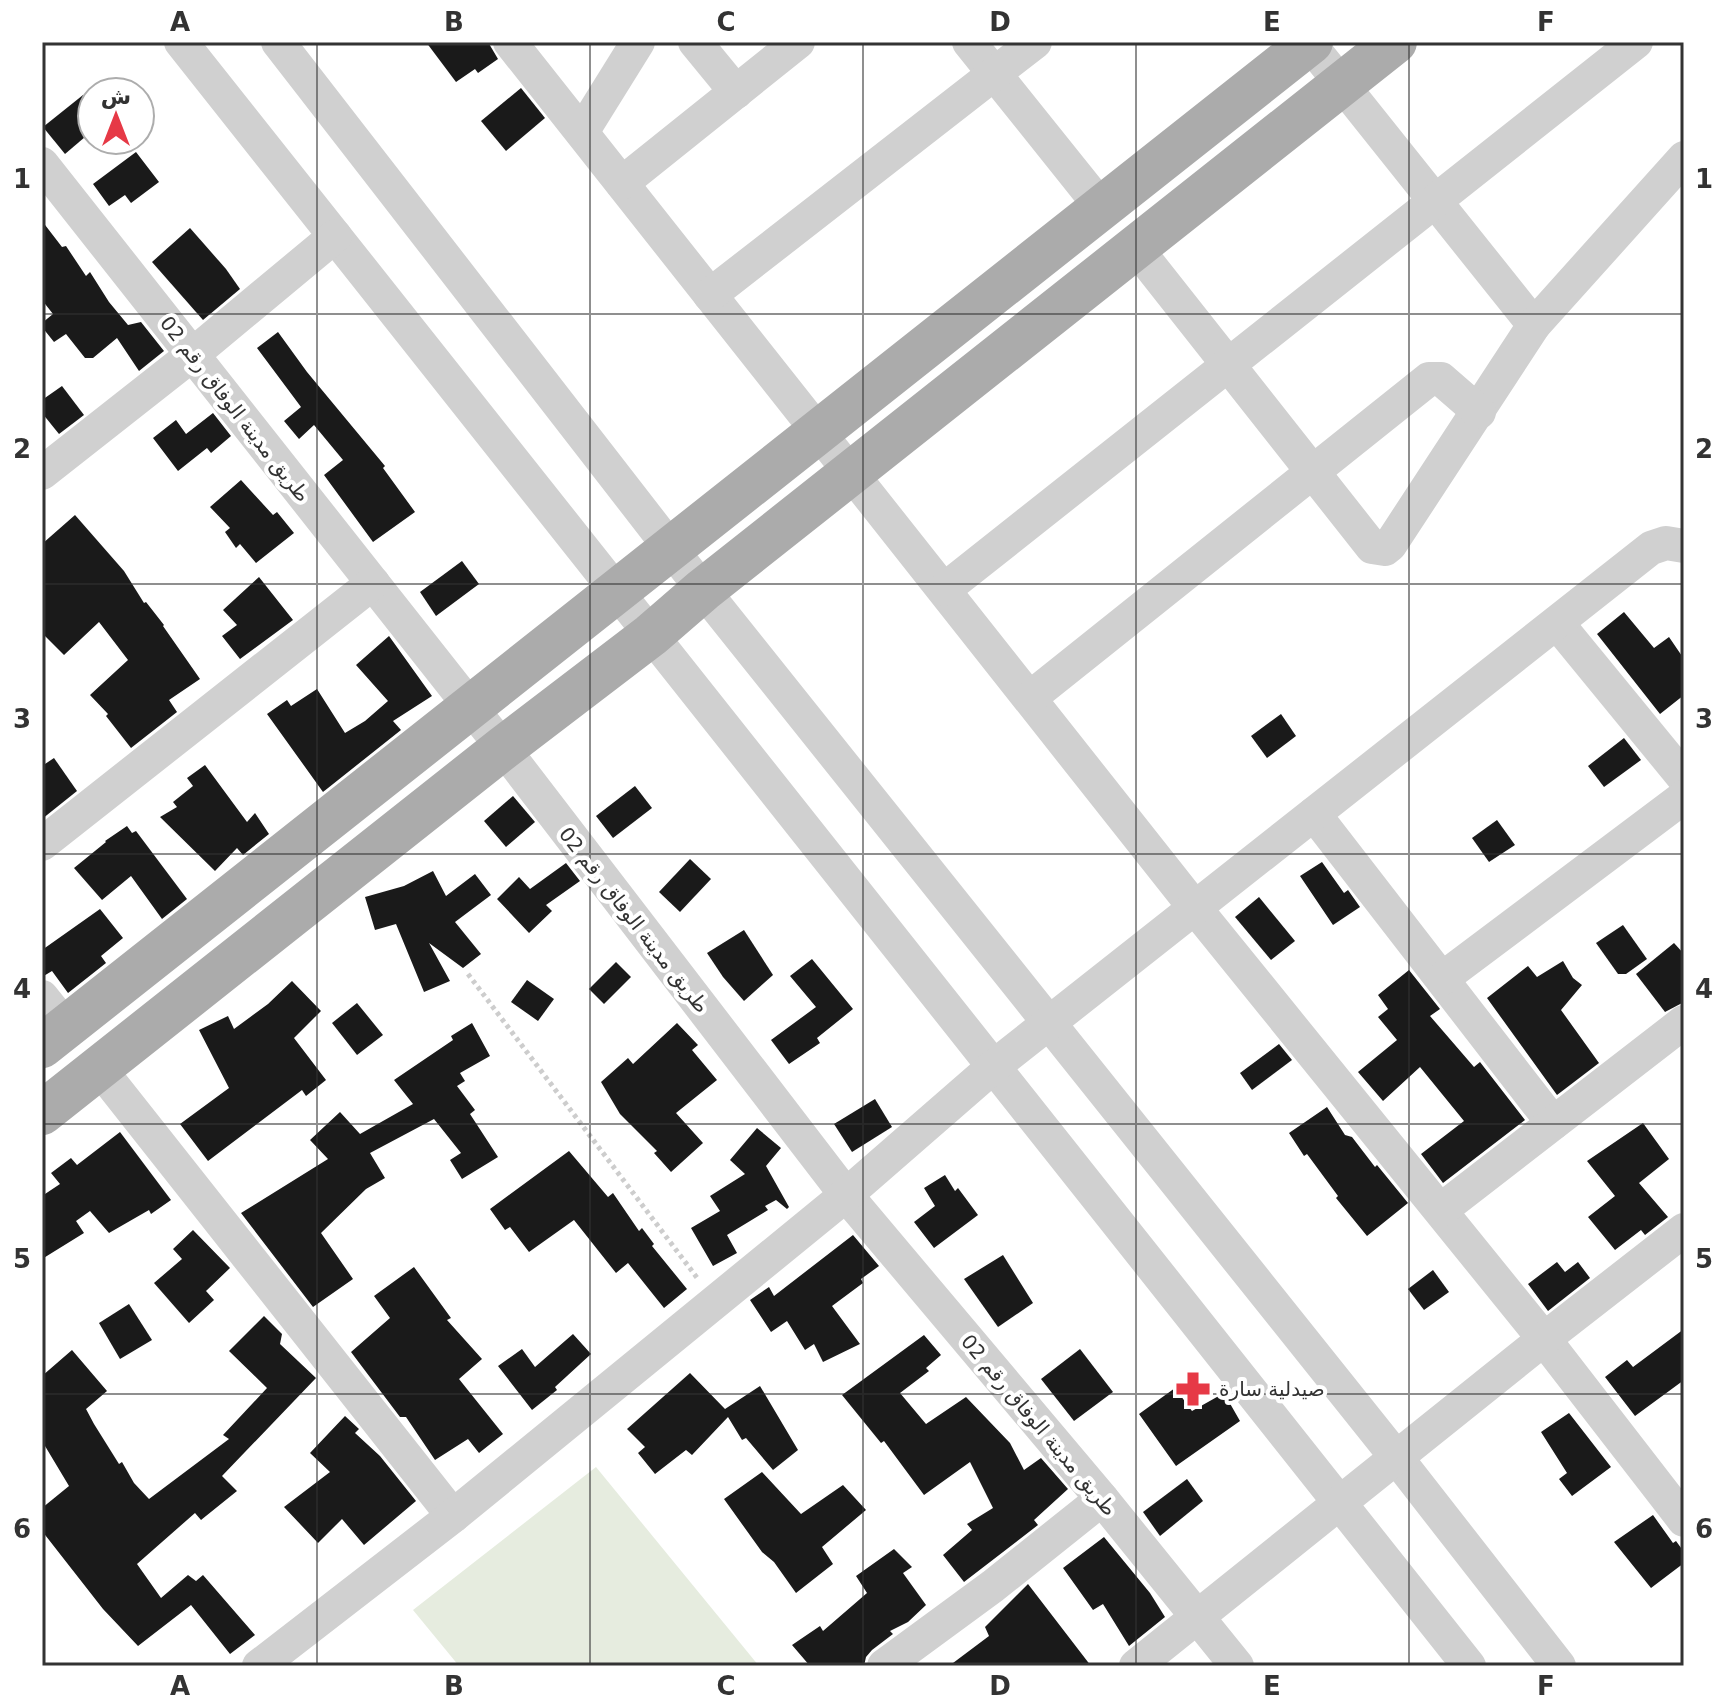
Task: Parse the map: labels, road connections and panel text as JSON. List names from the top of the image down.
{
  "streets": {
    "street": ["طريق مدينة الوفاق رقم 02"]
  },
  "places": {
    "pharmacy": ["صيدلية سارة"]
  },
  "north": "top",
  "grid": {
    "columns": [
      "A",
      "B",
      "C",
      "D",
      "E",
      "F"
    ],
    "rows": [
      "1",
      "2",
      "3",
      "4",
      "5",
      "6"
    ]
  }
}
